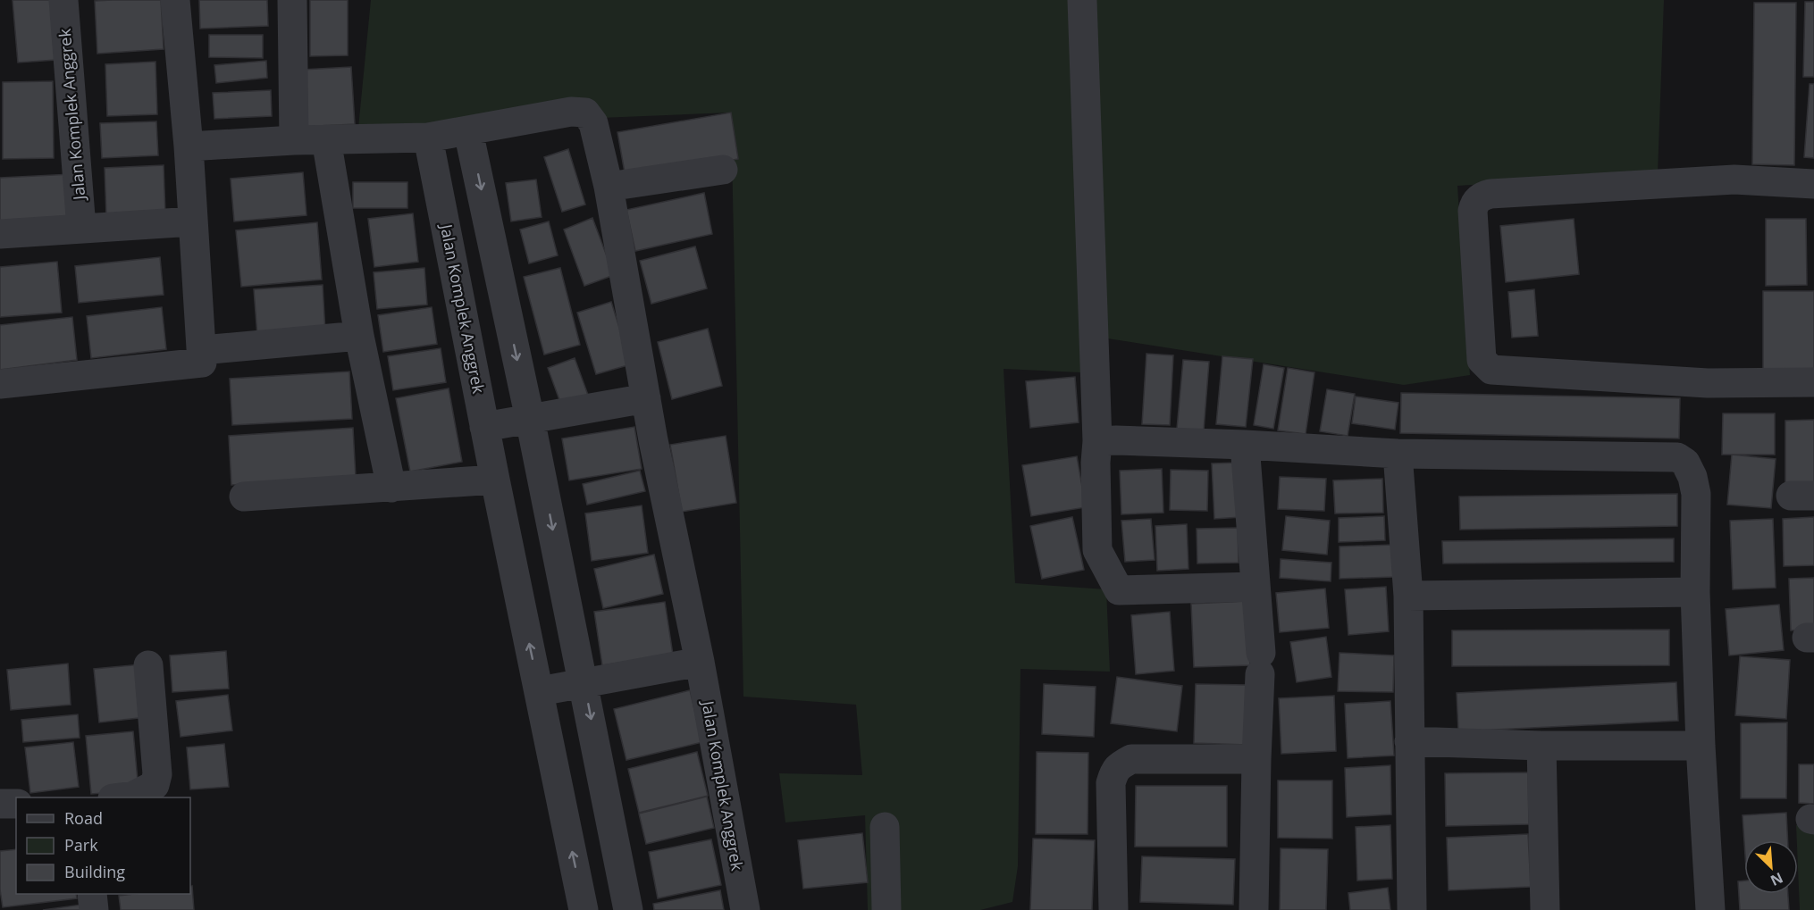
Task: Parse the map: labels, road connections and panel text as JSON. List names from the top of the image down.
{
  "streets": {
    "street": ["Jalan Komplek Anggrek"]
  },
  "legend": ["Road", "Park", "Building"],
  "north": "bottom right"
}
